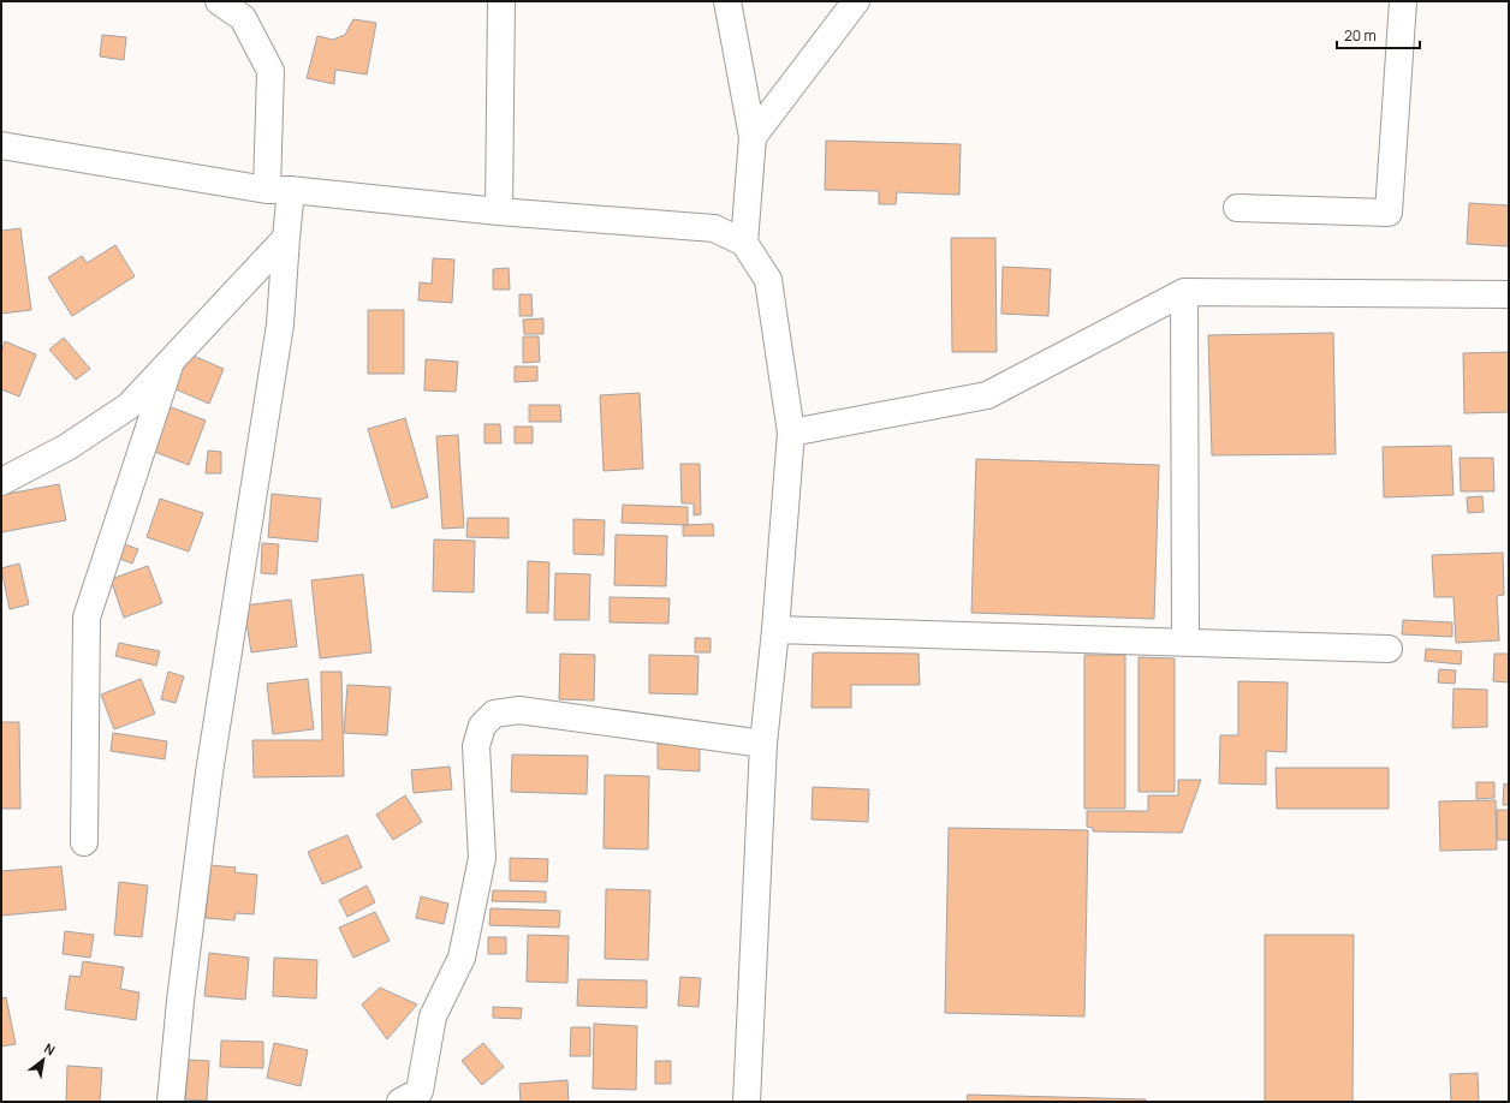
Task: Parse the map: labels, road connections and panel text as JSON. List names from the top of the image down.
{
  "scale_bar": "20 m",
  "north": "top right"
}
